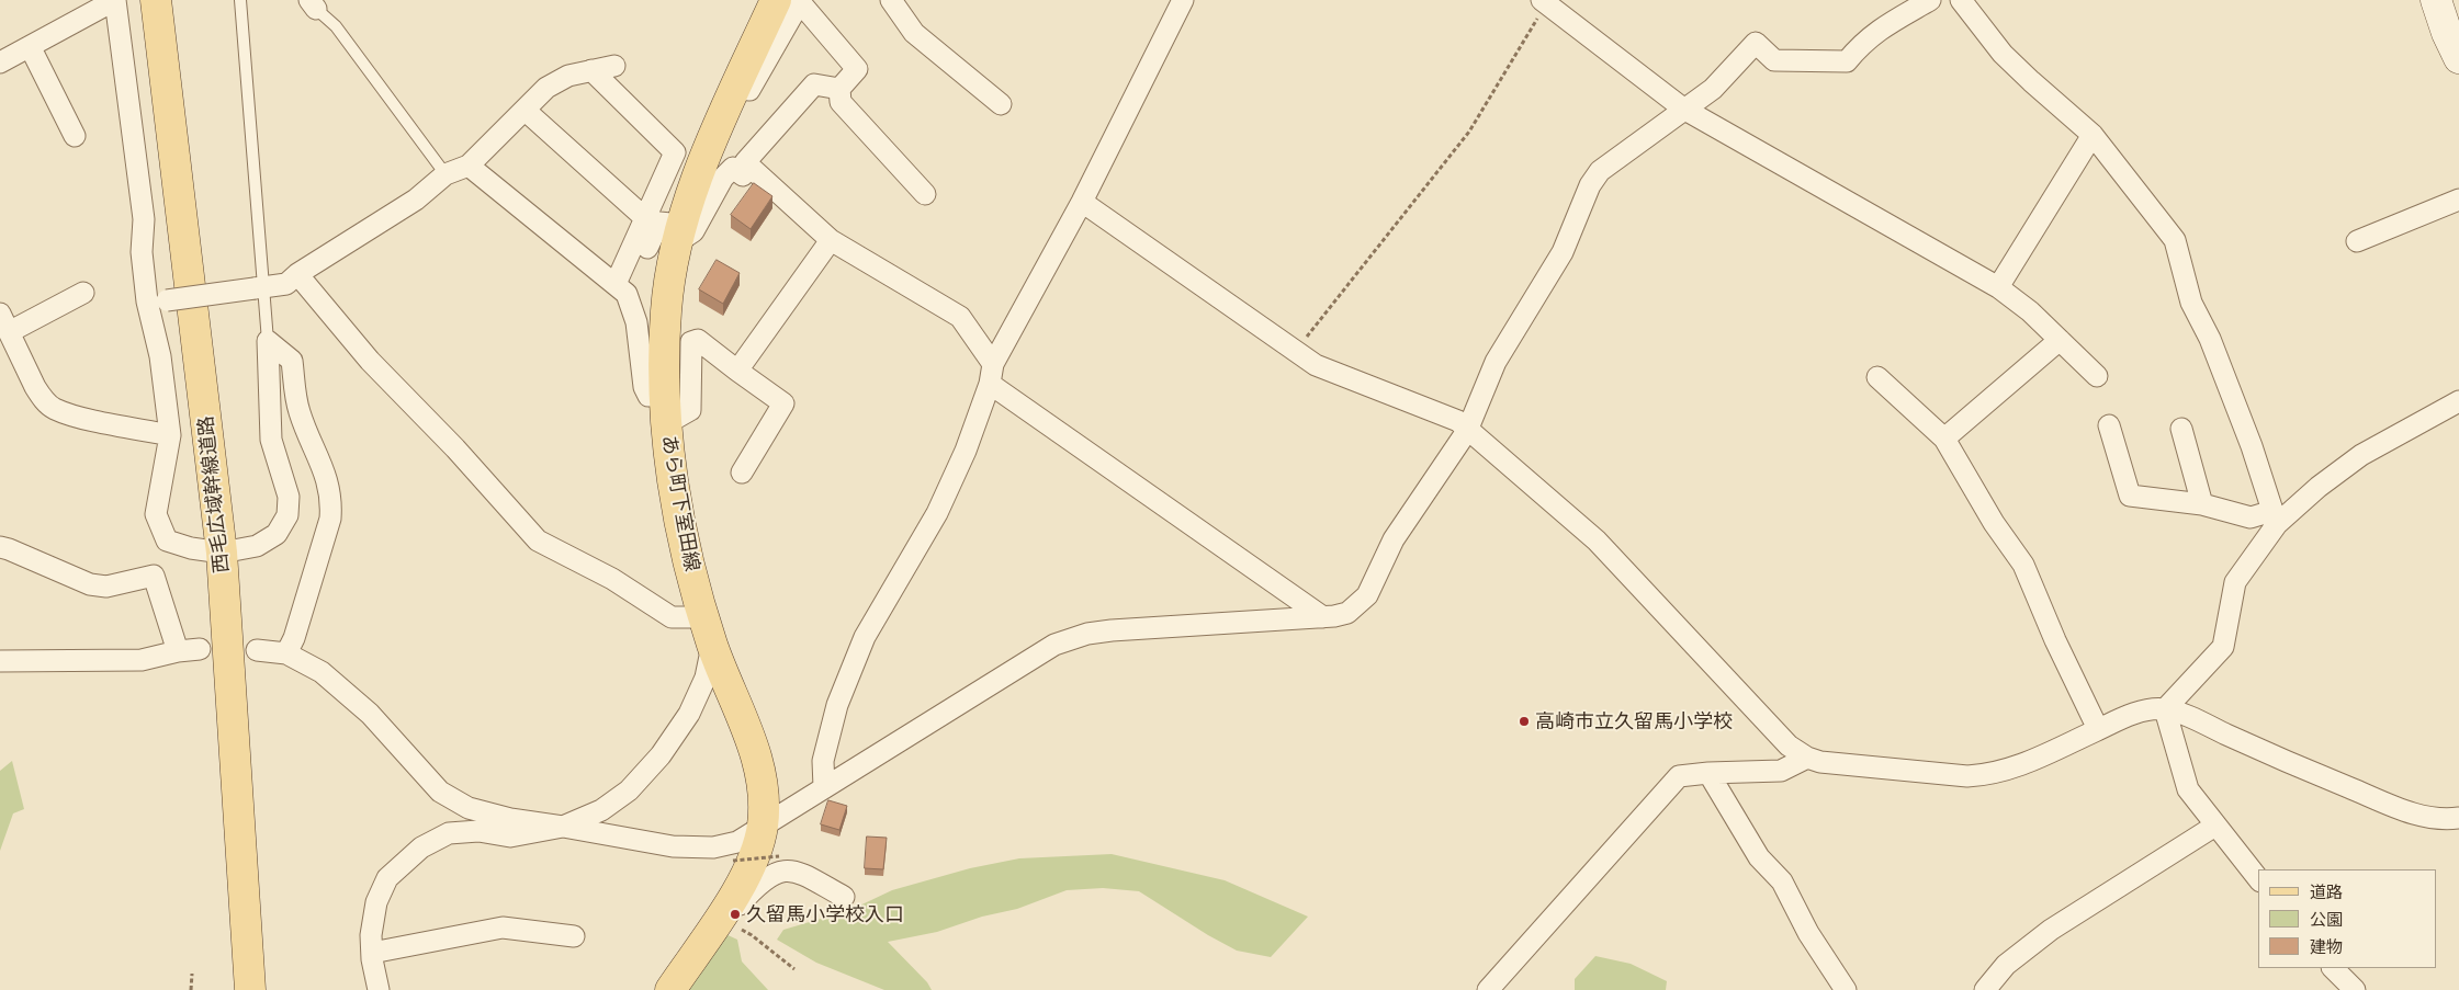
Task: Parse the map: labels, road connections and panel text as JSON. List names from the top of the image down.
{
  "streets": {
    "main road": ["西毛広域幹線道路", "あら町下室田線"]
  },
  "places": ["高崎市立久留馬小学校", "久留馬小学校入口"],
  "legend": ["道路", "公園", "建物"]
}
